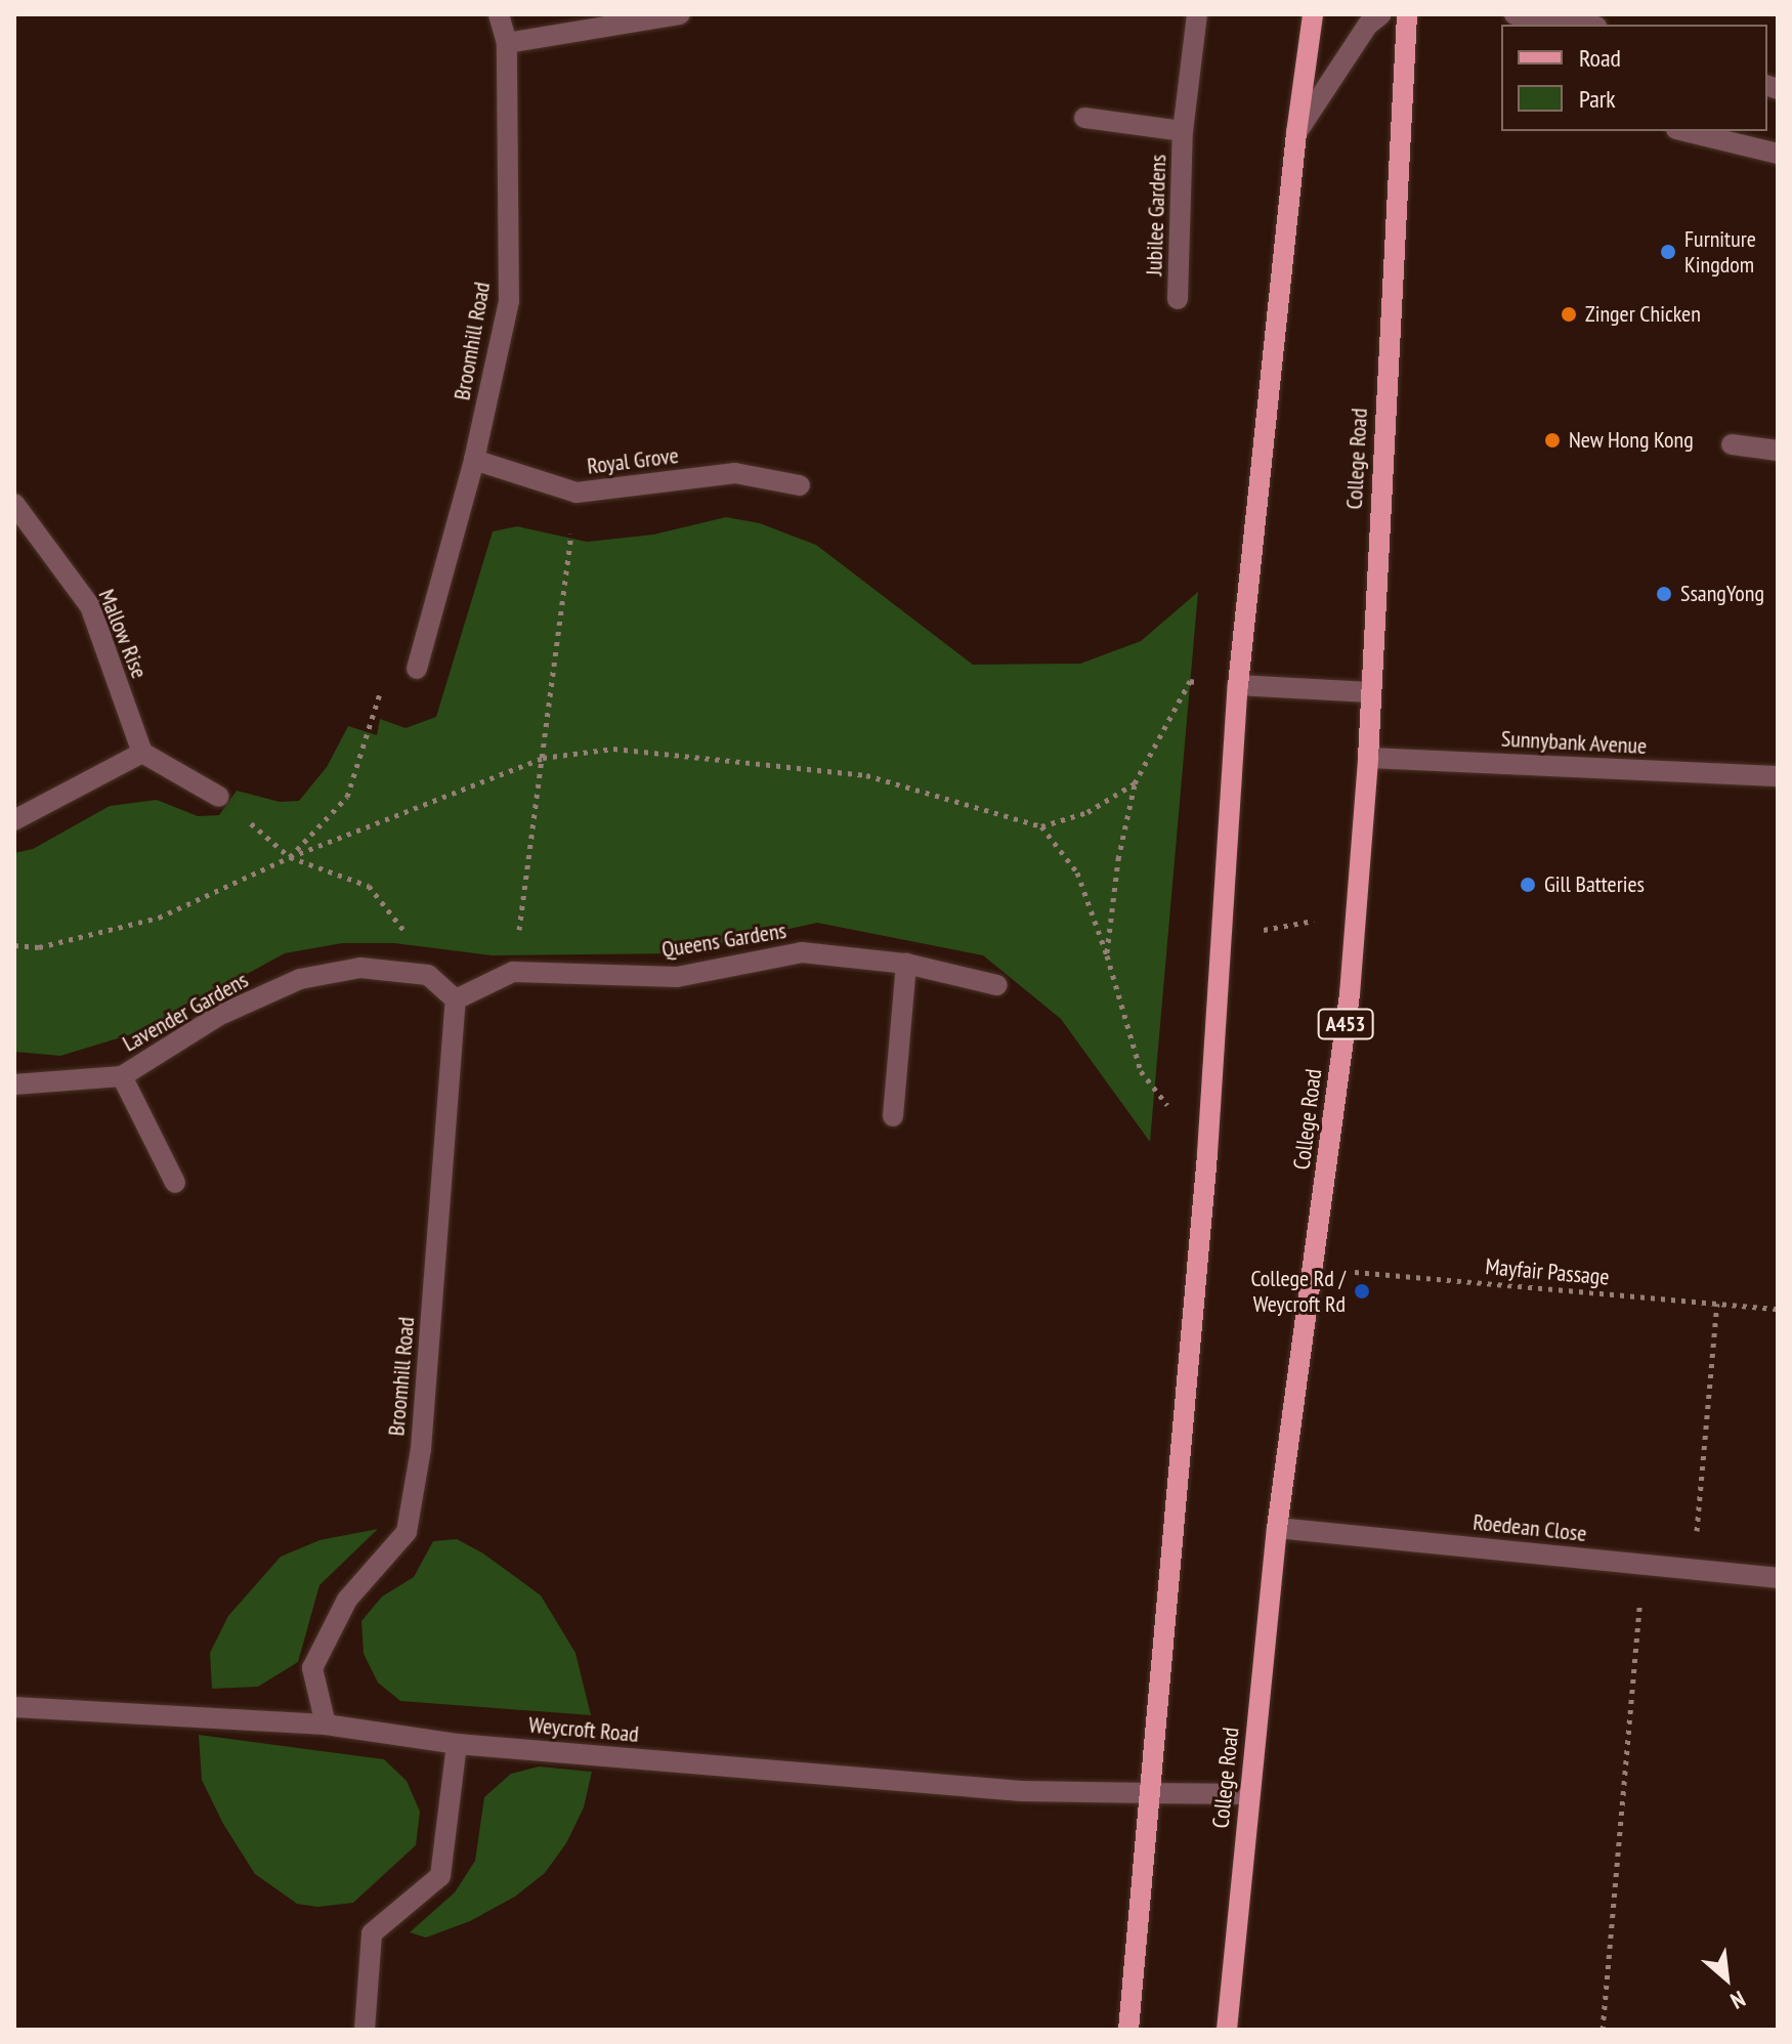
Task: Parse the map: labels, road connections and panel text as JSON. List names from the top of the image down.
{
  "streets": {
    "main road": ["College Road", "A453"],
    "street": [
      "Jubilee Gardens",
      "Broomhill Road",
      "Royal Grove",
      "Mallow Rise",
      "Sunnybank Avenue",
      "Queens Gardens",
      "Lavender Gardens",
      "Roedean Close",
      "Weycroft Road"
    ],
    "path": ["Mayfair Passage"]
  },
  "crossings": [
    ["Broomhill Road", "Royal Grove"],
    ["Broomhill Road", "Queens Gardens"],
    ["Broomhill Road", "Lavender Gardens"],
    ["Broomhill Road", "Weycroft Road"],
    ["College Road", "Sunnybank Avenue"],
    ["College Road", "Mayfair Passage"],
    ["College Road", "Roedean Close"],
    ["College Road", "Weycroft Road"],
    ["Queens Gardens", "Lavender Gardens"]
  ],
  "places": [
    "Furniture Kingdom",
    "Zinger Chicken",
    "New Hong Kong",
    "SsangYong",
    "Gill Batteries",
    "College Rd / Weycroft Rd"
  ],
  "legend": ["Road", "Park"],
  "north": "bottom right"
}
